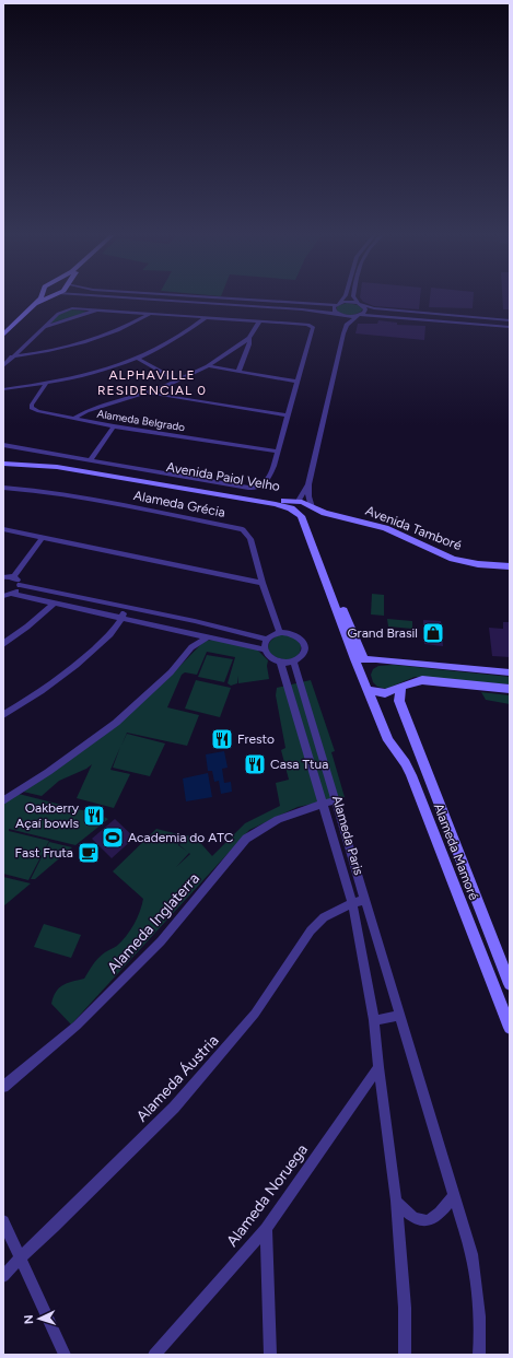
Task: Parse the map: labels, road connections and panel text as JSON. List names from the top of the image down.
{
  "streets": {
    "main road": ["Avenida Paiol Velho", "Avenida Tamboré", "Alameda Mamoré"],
    "street": [
      "Alameda Belgrado",
      "Alameda Grécia",
      "Alameda Paris",
      "Alameda Inglaterra",
      "Alameda Áustria",
      "Alameda Noruega"
    ]
  },
  "crossings": [
    ["Avenida Paiol Velho", "Avenida Tamboré"],
    ["Avenida Paiol Velho", "Alameda Mamoré"],
    ["Alameda Grécia", "Alameda Paris"],
    ["Alameda Paris", "Alameda Inglaterra"],
    ["Alameda Paris", "Alameda Áustria"],
    ["Alameda Paris", "Alameda Noruega"]
  ],
  "districts": ["ALPHAVILLE RESIDENCIAL 0"],
  "places": {
    "shop": ["Grand Brasil"],
    "restaurant": ["Fresto", "Casa Ttua", "Oakberry Açaí bowls"],
    "sports": ["Academia do ATC"],
    "cafe": ["Fast Fruta"]
  },
  "north": "left"
}
